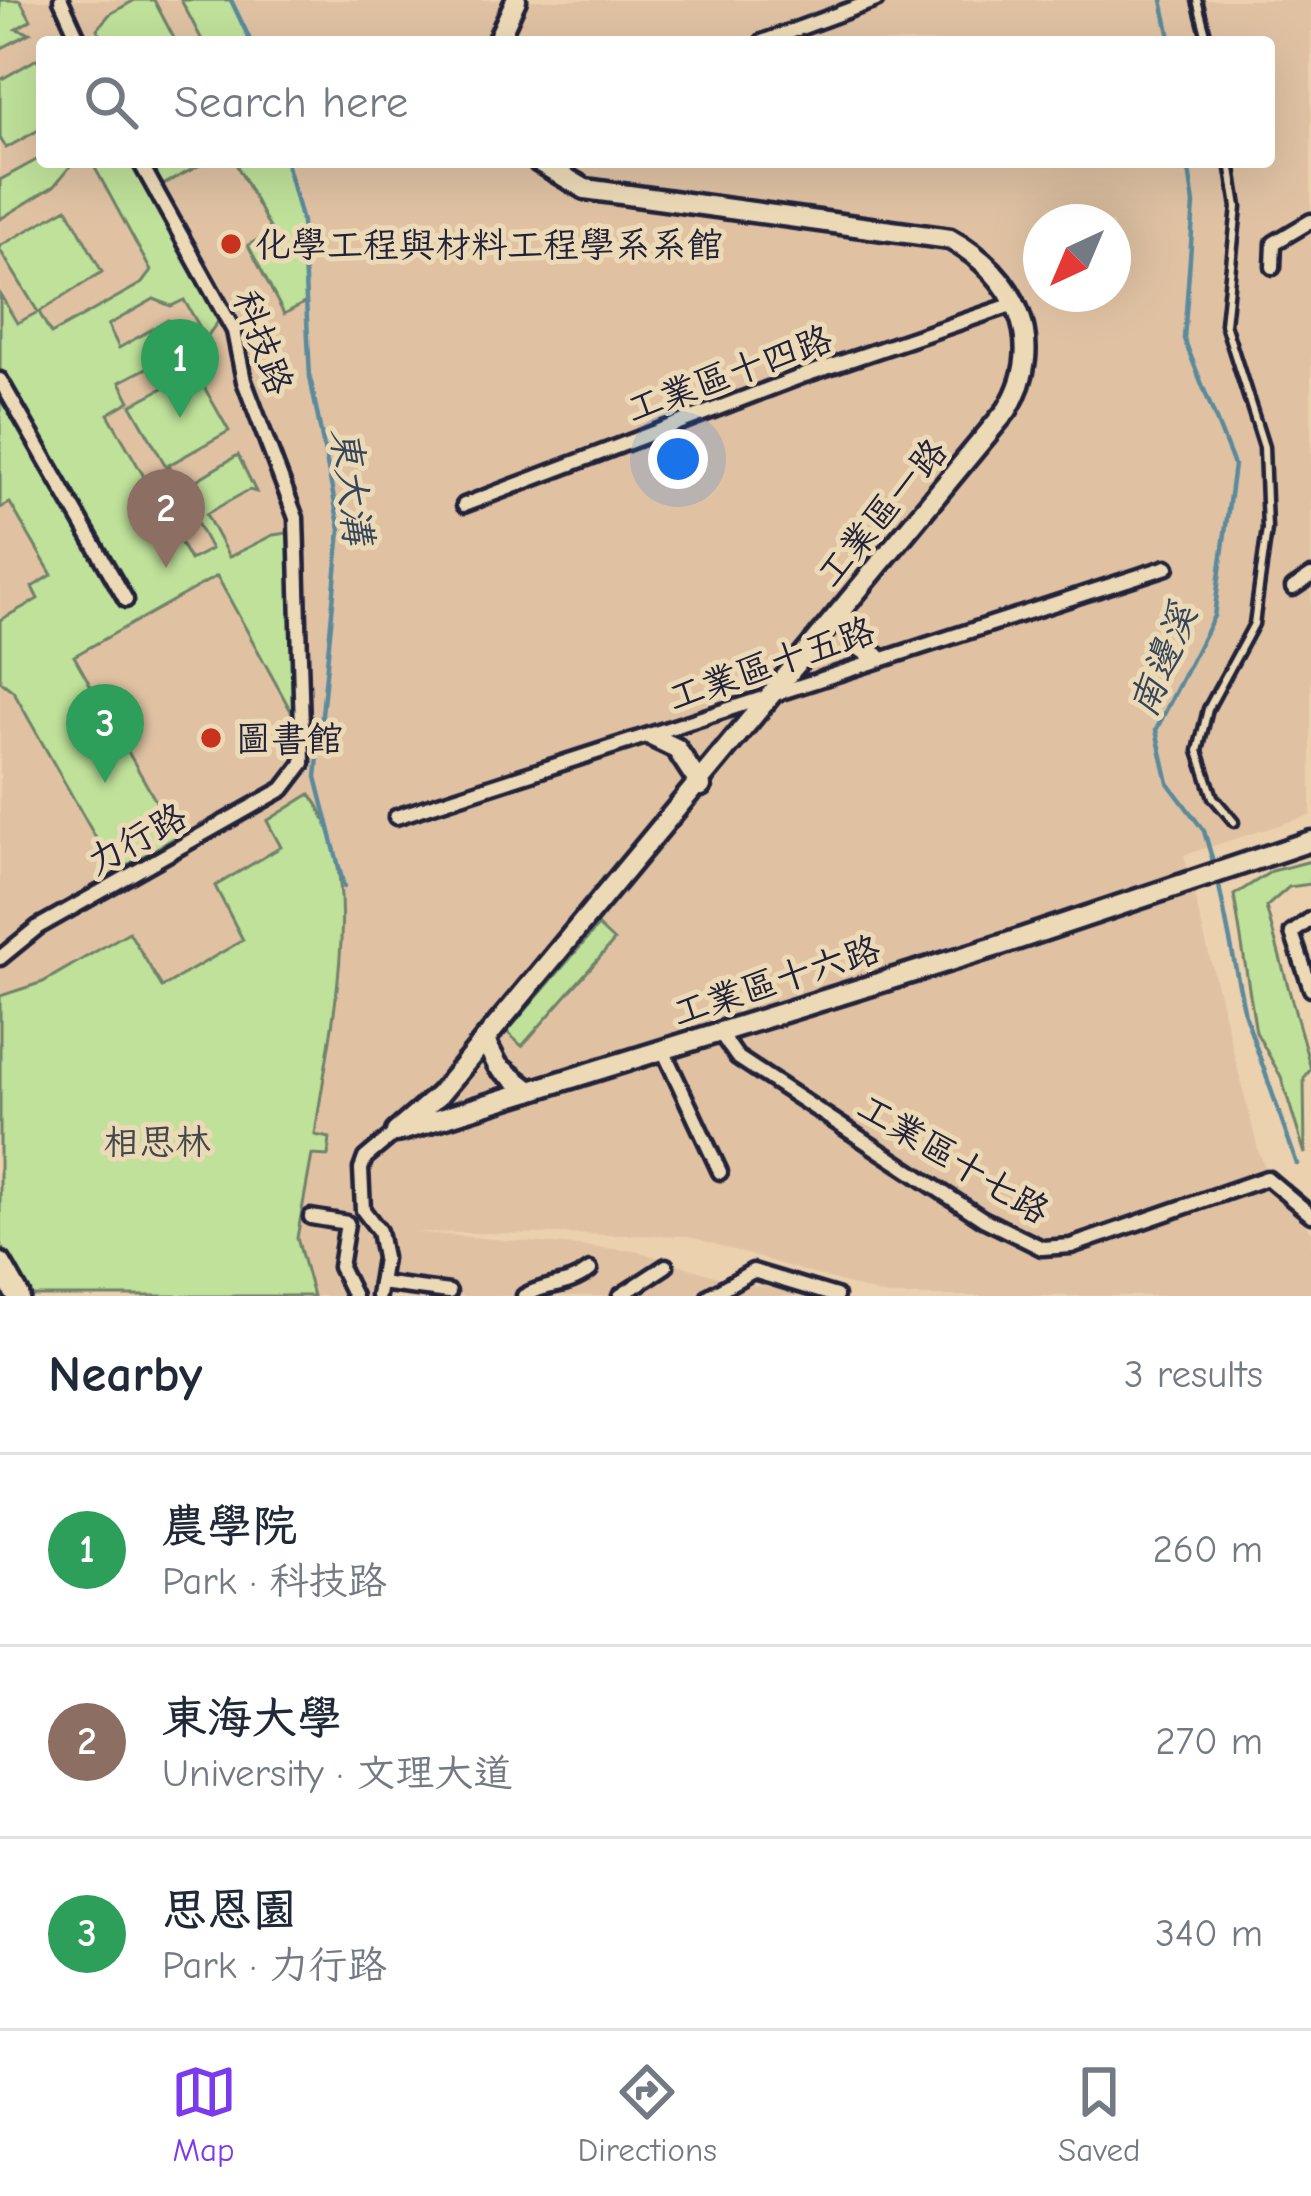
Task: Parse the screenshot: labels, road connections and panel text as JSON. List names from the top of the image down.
{
  "streets": {
    "street": [
      "科技路",
      "工業區十四路",
      "工業區一路",
      "工業區十五路",
      "力行路",
      "工業區十六路",
      "工業區十七路"
    ]
  },
  "crossings": [
    ["科技路", "力行路"],
    ["工業區十四路", "工業區一路"],
    ["工業區一路", "工業區十五路"],
    ["工業區一路", "工業區十六路"],
    ["工業區十六路", "工業區十七路"]
  ],
  "water": ["東大溝", "南邊溪"],
  "parks": ["相思林"],
  "places": ["化學工程與材料工程學系系館", "圖書館"],
  "north": "bottom left",
  "page": {
    "search": "Search here",
    "pins": ["1", "2", "3"],
    "heading": ["Nearby", "3 results"],
    "list": [
      {
        "mark": "1",
        "name": "農學院",
        "note": "Park · 科技路",
        "value": "260 m"
      },
      {
        "mark": "2",
        "name": "東海大學",
        "note": "University · 文理大道",
        "value": "270 m"
      },
      {
        "mark": "3",
        "name": "思恩園",
        "note": "Park · 力行路",
        "value": "340 m"
      }
    ],
    "nav": ["Map", "Directions", "Saved"]
  }
}
